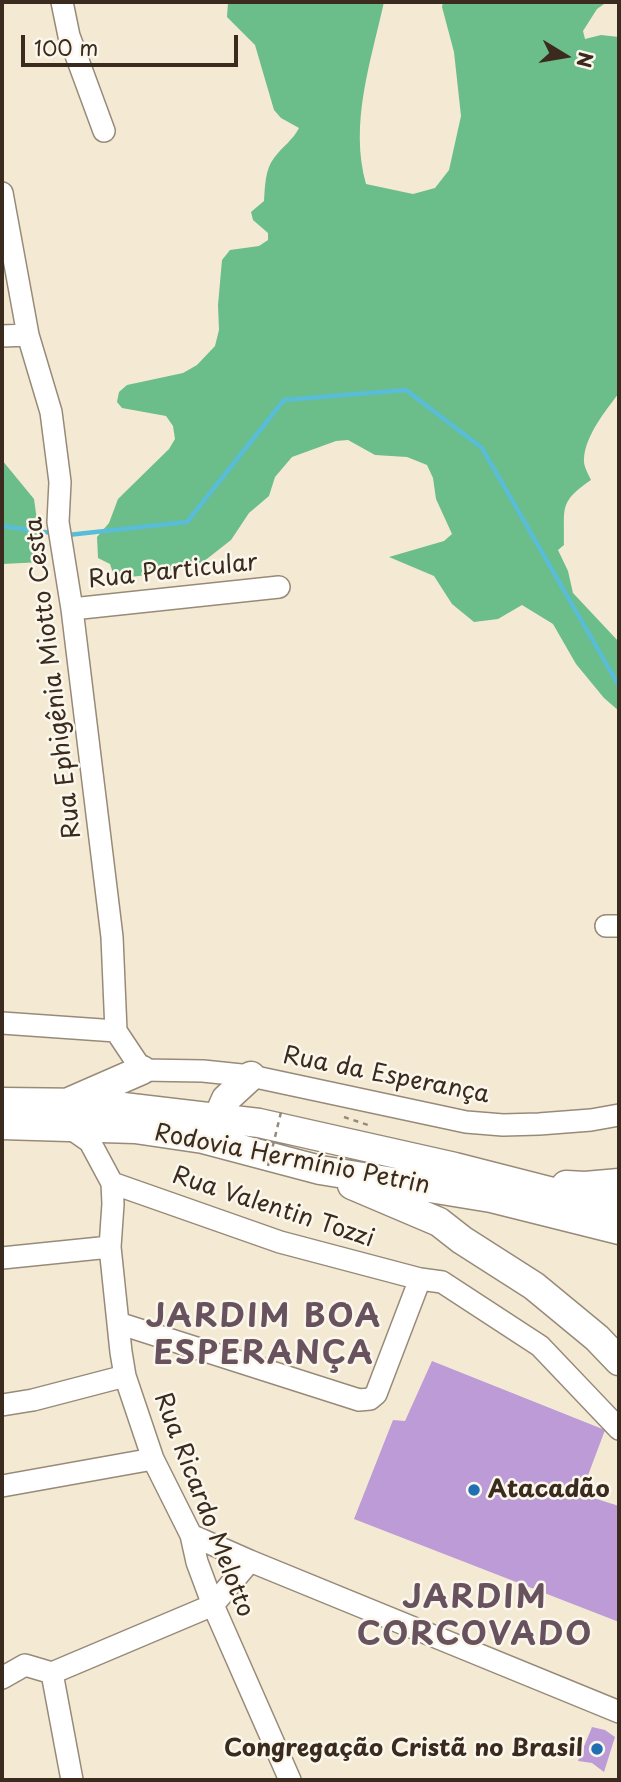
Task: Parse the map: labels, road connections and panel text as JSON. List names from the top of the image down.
{
  "streets": {
    "main road": ["Rodovia Hermínio Petrin"],
    "street": [
      "Rua Particular",
      "Rua Ephigênia Miotto Cesta",
      "Rua da Esperança",
      "Rua Valentin Tozzi",
      "Rua Ricardo Melotto"
    ]
  },
  "crossings": [
    ["Rua Particular", "Rua Ephigênia Miotto Cesta"],
    ["Rodovia Hermínio Petrin", "Rua Ricardo Melotto"],
    ["Rua Valentin Tozzi", "Rua Ricardo Melotto"]
  ],
  "districts": ["JARDIM BOA ESPERANÇA", "JARDIM CORCOVADO"],
  "places": ["Atacadão", "Congregação Cristã no Brasil"],
  "scale_bar": "100 m",
  "north": "right"
}
